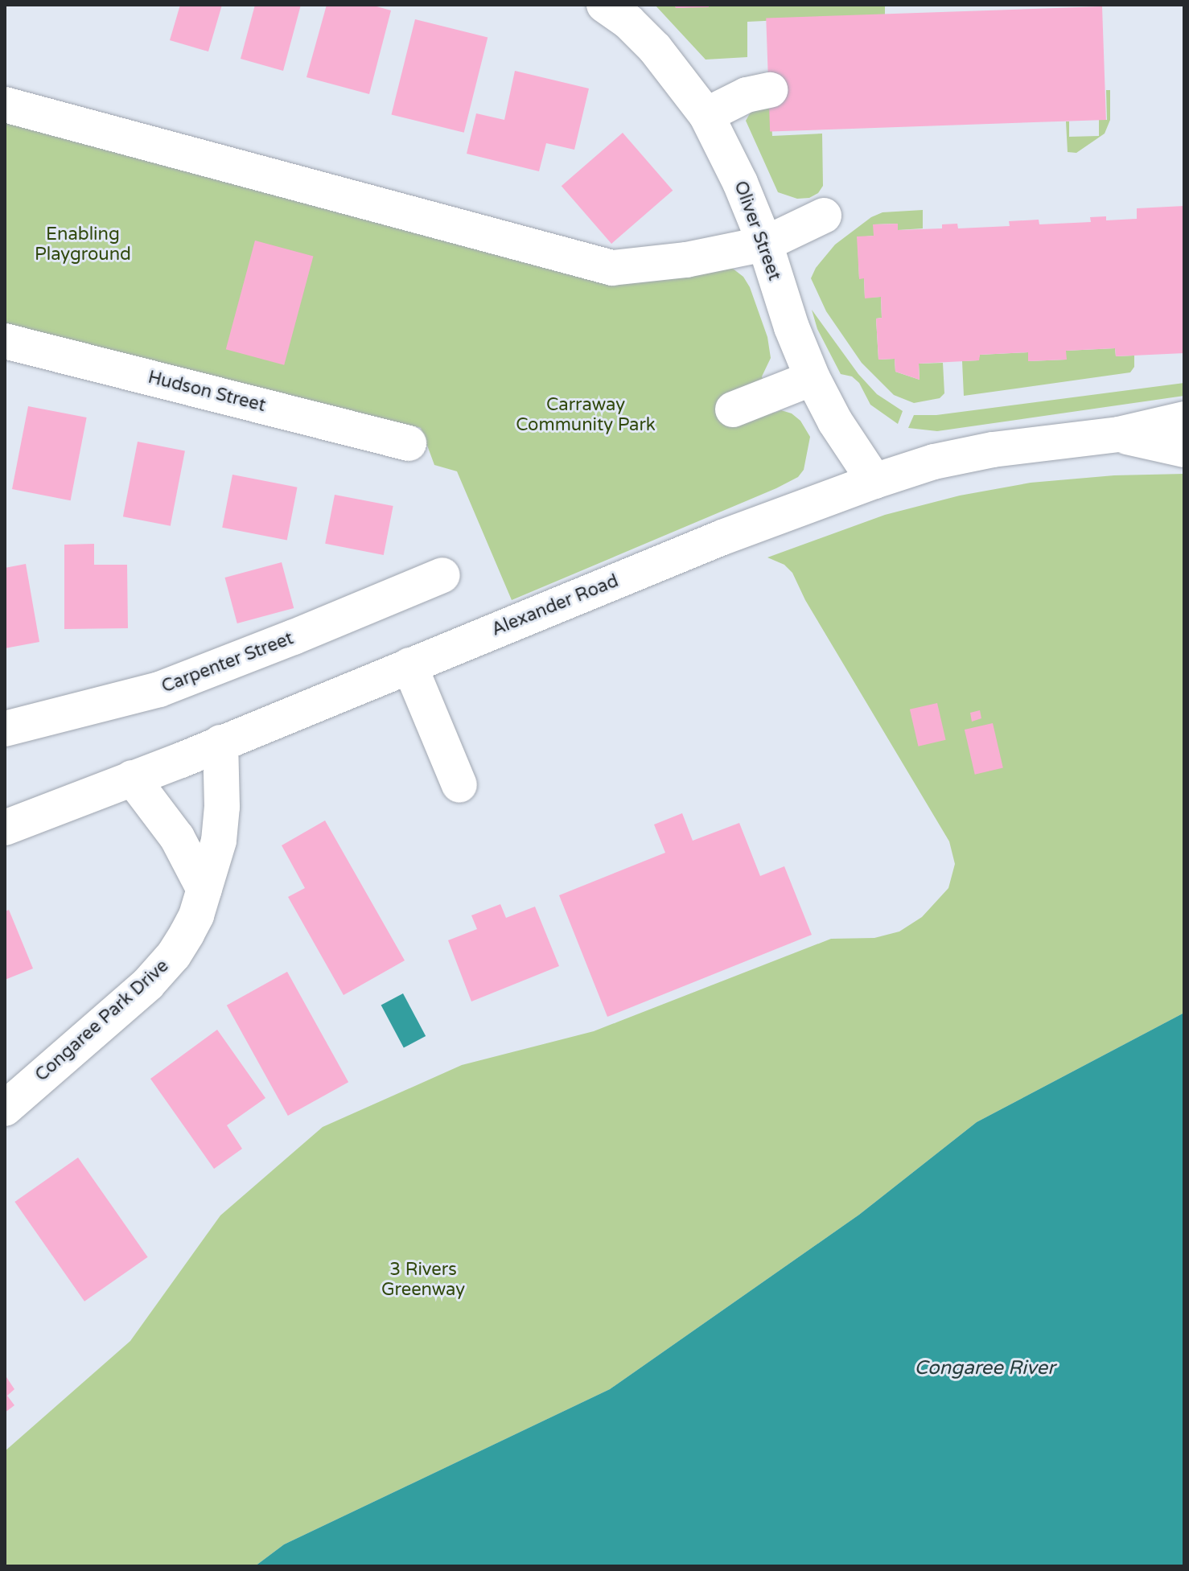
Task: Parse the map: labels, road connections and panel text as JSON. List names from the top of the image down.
{
  "streets": {
    "street": [
      "Oliver Street",
      "Hudson Street",
      "Alexander Road",
      "Carpenter Street",
      "Congaree Park Drive"
    ]
  },
  "crossings": [
    ["Oliver Street", "Alexander Road"],
    ["Alexander Road", "Congaree Park Drive"]
  ],
  "water": ["Congaree River"],
  "parks": ["Enabling Playground", "Carraway Community Park", "3 Rivers Greenway"]
}
